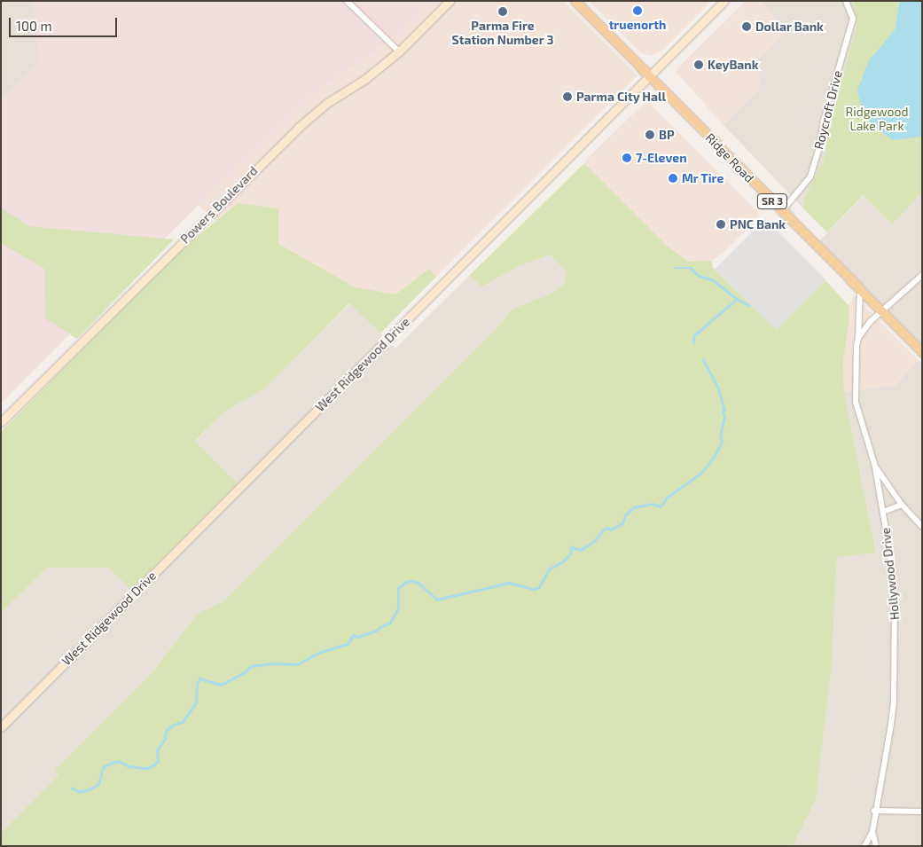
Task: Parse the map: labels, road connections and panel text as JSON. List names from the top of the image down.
{
  "streets": {
    "main road": [
      "Ridge Road",
      "SR 3",
      "Powers Boulevard",
      "West Ridgewood Drive"
    ],
    "street": ["Roycroft Drive", "Hollywood Drive"]
  },
  "crossings": [
    ["Roycroft Drive", "Ridge Road"],
    ["Ridge Road", "West Ridgewood Drive"],
    ["Ridge Road", "Hollywood Drive"]
  ],
  "parks": ["Ridgewood Lake Park"],
  "places": [
    "truenorth",
    "Parma Fire Station Number 3",
    "Dollar Bank",
    "KeyBank",
    "Parma City Hall",
    "BP",
    "7-Eleven",
    "Mr Tire",
    "PNC Bank"
  ],
  "scale_bar": "100 m"
}
